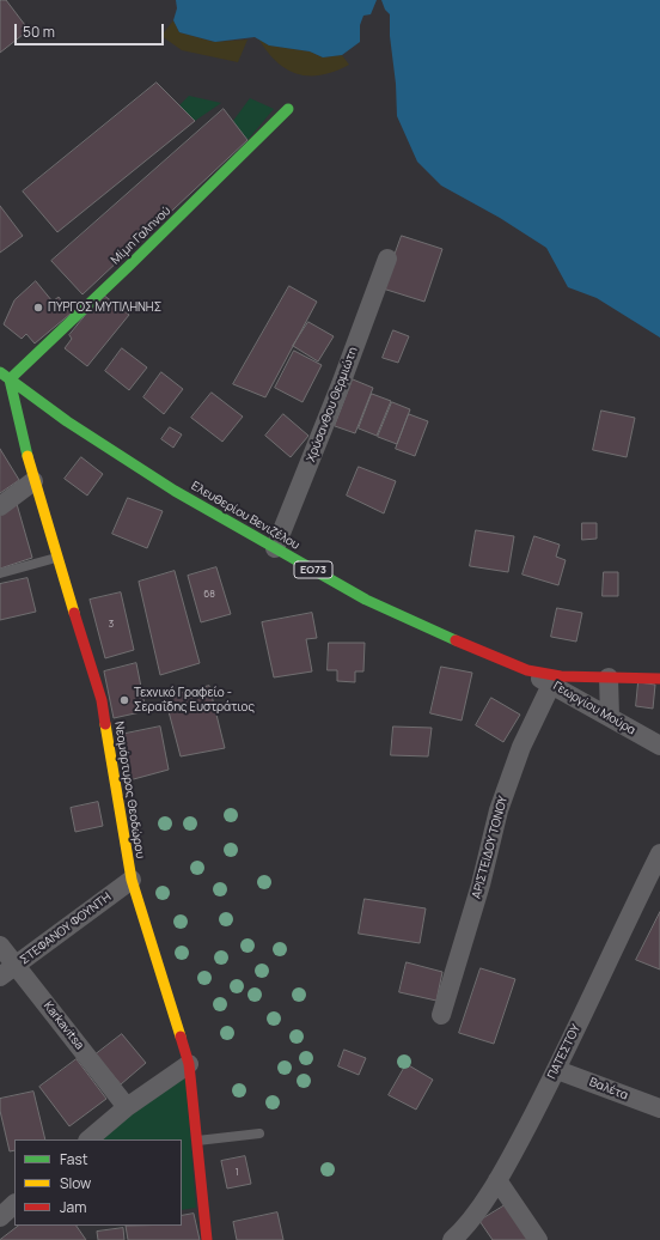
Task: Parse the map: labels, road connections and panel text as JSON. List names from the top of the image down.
{
  "streets": {
    "street": [
      "Μίμη Γαληνού",
      "Χρύσανθου Θερμιώτη",
      "Ελευθερίου Βενιζέλου",
      "ΕΟ73",
      "Γεωργίου Μούρα",
      "Νεομάρτυρος Θεοδώρου",
      "ΑΡΙΣΤΕΙΔΟΥ ΤΟΝΟΥ",
      "ΣΤΕΦΑΝΟΥ ΦΟΥΝΤΗ",
      "Karkavitsa",
      "ΠΑΤΕΣΤΟΥ",
      "Βαλέτα"
    ]
  },
  "crossings": [
    ["Μίμη Γαληνού", "Ελευθερίου Βενιζέλου"],
    ["Μίμη Γαληνού", "Νεομάρτυρος Θεοδώρου"],
    ["Χρύσανθου Θερμιώτη", "Ελευθερίου Βενιζέλου"],
    ["Ελευθερίου Βενιζέλου", "Γεωργίου Μούρα"],
    ["Ελευθερίου Βενιζέλου", "Νεομάρτυρος Θεοδώρου"],
    ["Γεωργίου Μούρα", "ΑΡΙΣΤΕΙΔΟΥ ΤΟΝΟΥ"],
    ["Νεομάρτυρος Θεοδώρου", "ΣΤΕΦΑΝΟΥ ΦΟΥΝΤΗ"],
    ["ΣΤΕΦΑΝΟΥ ΦΟΥΝΤΗ", "Karkavitsa"],
    ["ΠΑΤΕΣΤΟΥ", "Βαλέτα"]
  ],
  "places": ["ΠΥΡΓΟΣ ΜΥΤΙΛΗΝΗΣ", "Τεχνικό Γραφείο - Σεραΐδης Ευστράτιος"],
  "house_numbers": ["68", "3", "1"],
  "legend": ["Fast", "Slow", "Jam"],
  "scale_bar": "50 m"
}
